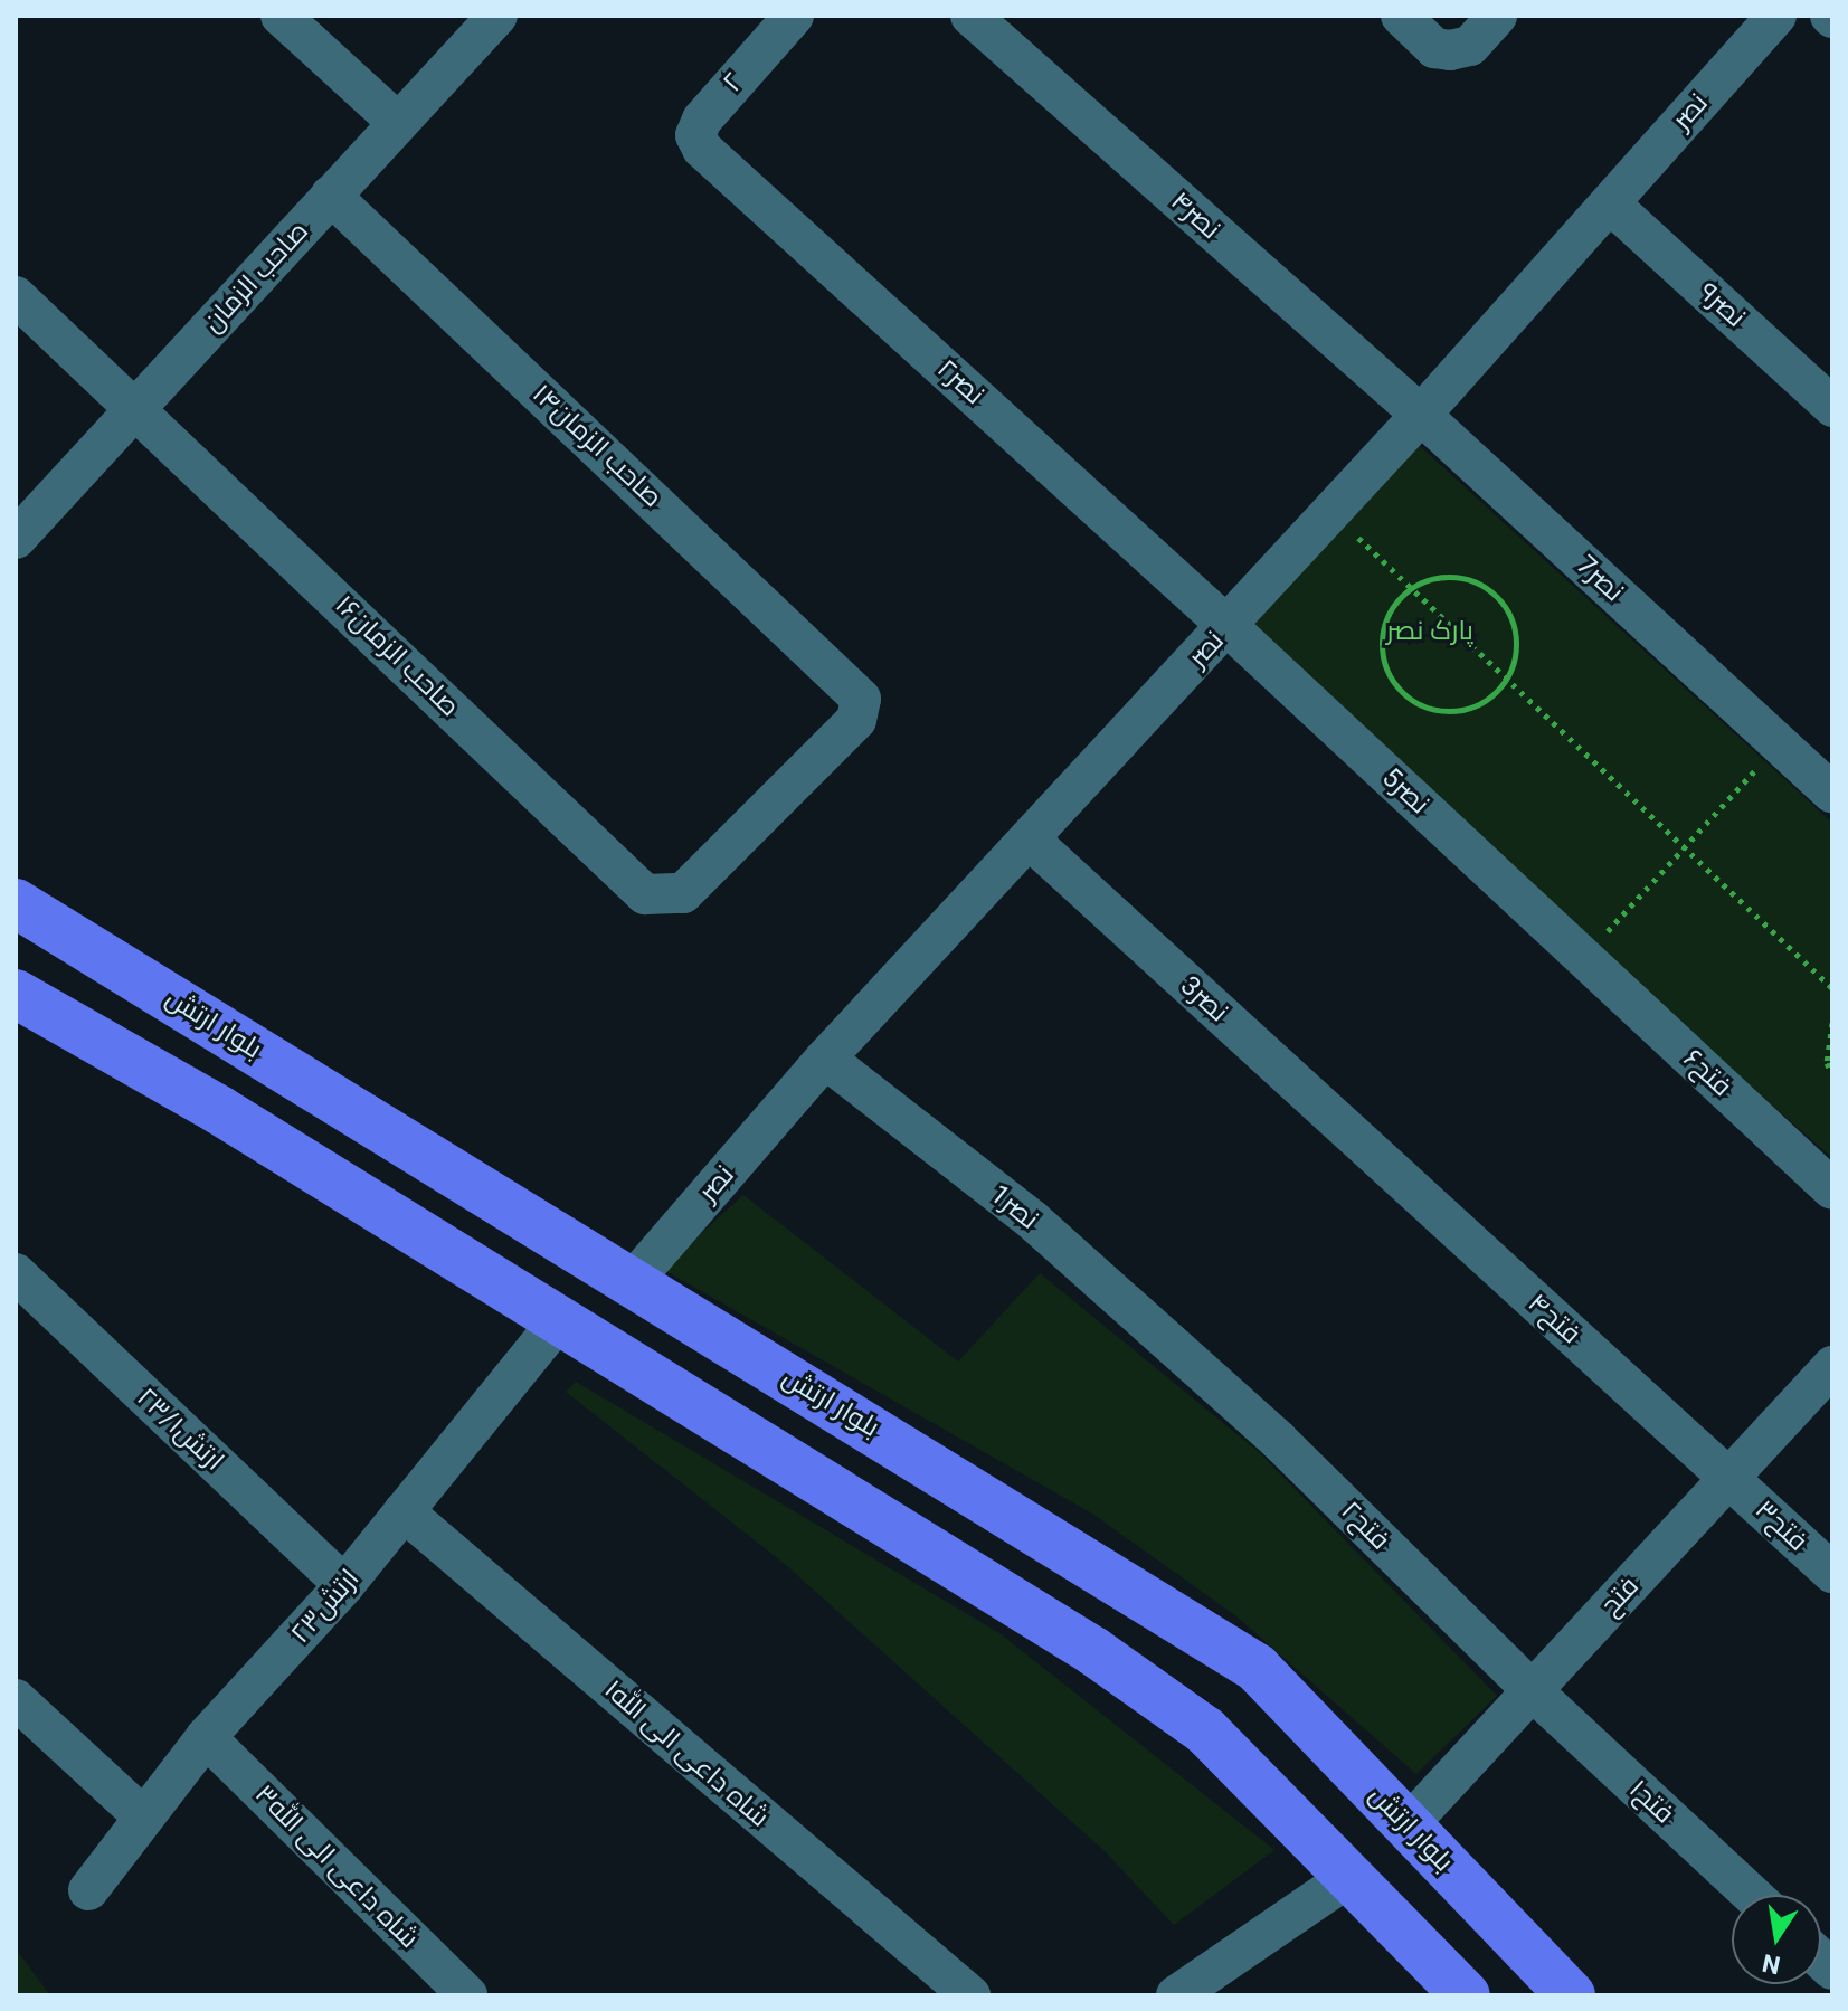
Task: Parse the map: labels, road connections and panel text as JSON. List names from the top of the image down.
{
  "streets": {
    "main road": ["بلوار ارتش"],
    "street": [
      "۲",
      "نصر",
      "۴نصر",
      "صاحب الزمان",
      "۹نصر",
      "نصر۲",
      "صاحب الزمان۱۴",
      "7نصر",
      "صاحب الزمان۱۶",
      "5نصر",
      "3نصر",
      "۶فتح",
      "1نصر",
      "فتح۴",
      "۲۳/۱ارتش",
      "۲فتح",
      "۳فتح",
      "فتح",
      "ارتش۲۳",
      "شاه داعی الی الله۱",
      "۱فتح",
      "شاه داعی الی الله۳"
    ]
  },
  "crossings": [
    ["۲", "نصر۲"],
    ["نصر", "۴نصر"],
    ["نصر", "۹نصر"],
    ["نصر", "نصر۲"],
    ["نصر", "7نصر"],
    ["نصر", "5نصر"],
    ["نصر", "3نصر"],
    ["نصر", "بلوار ارتش"],
    ["نصر", "1نصر"],
    ["۴نصر", "7نصر"],
    ["صاحب الزمان", "صاحب الزمان۱۴"],
    ["صاحب الزمان", "صاحب الزمان۱۶"],
    ["نصر۲", "5نصر"],
    ["صاحب الزمان۱۴", "صاحب الزمان۱۶"],
    ["5نصر", "۶فتح"],
    ["3نصر", "فتح۴"],
    ["بلوار ارتش", "فتح"],
    ["1نصر", "۲فتح"],
    ["فتح۴", "۳فتح"],
    ["فتح۴", "فتح"],
    ["۲۳/۱ارتش", "ارتش۲۳"],
    ["۲فتح", "فتح"],
    ["۲فتح", "۱فتح"],
    ["۳فتح", "فتح"],
    ["فتح", "۱فتح"],
    ["ارتش۲۳", "شاه داعی الی الله۱"],
    ["ارتش۲۳", "شاه داعی الی الله۳"]
  ],
  "parks": ["پارک نصر"],
  "north": "bottom"
}
